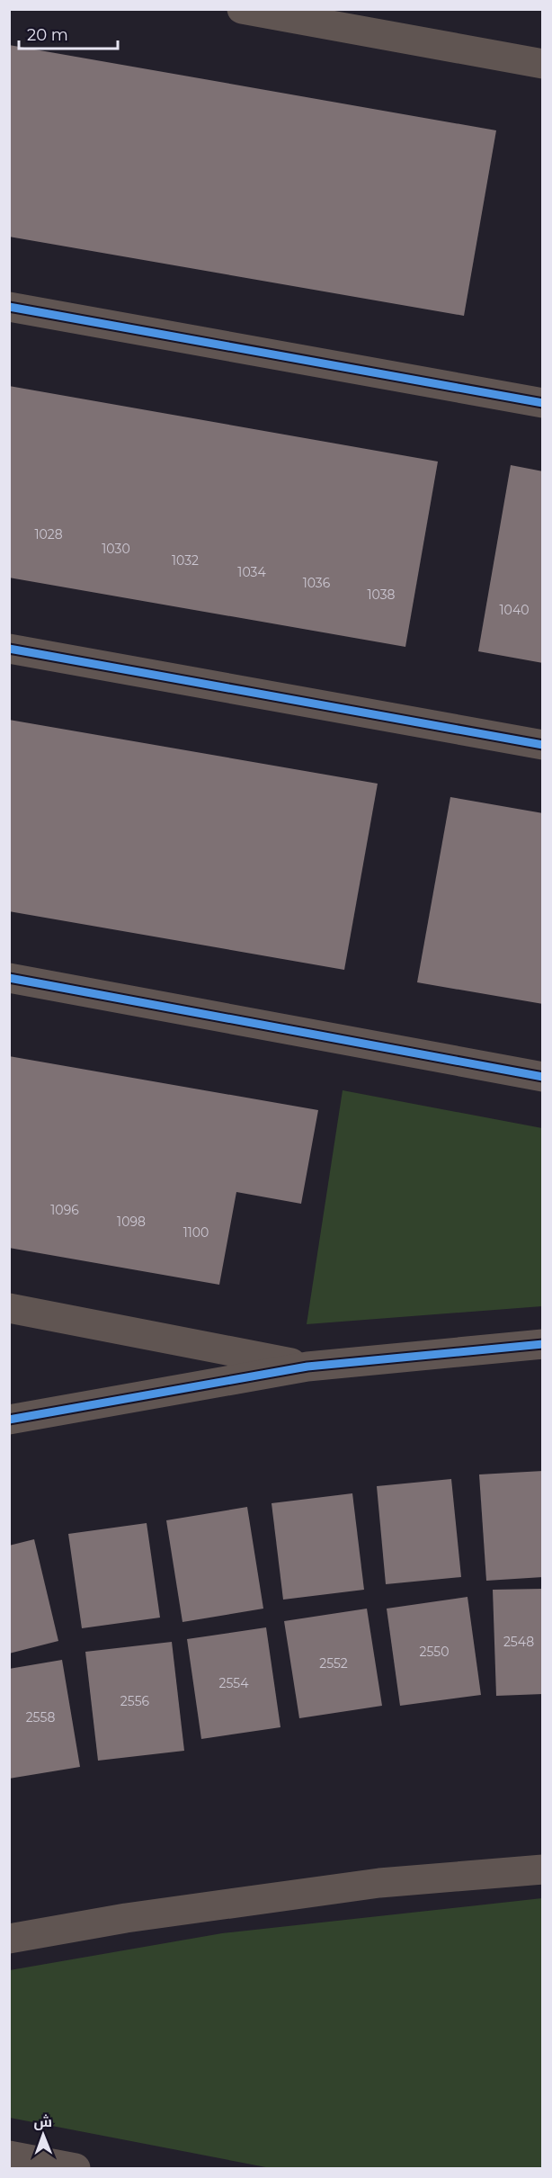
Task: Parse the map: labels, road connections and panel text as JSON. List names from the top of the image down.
{
  "house_numbers": [
    "1028",
    "1030",
    "1032",
    "1034",
    "1036",
    "1038",
    "1040",
    "1096",
    "1098",
    "1100",
    "2548",
    "2550",
    "2552",
    "2554",
    "2556",
    "2558"
  ],
  "scale_bar": "20 m",
  "north": "top"
}
